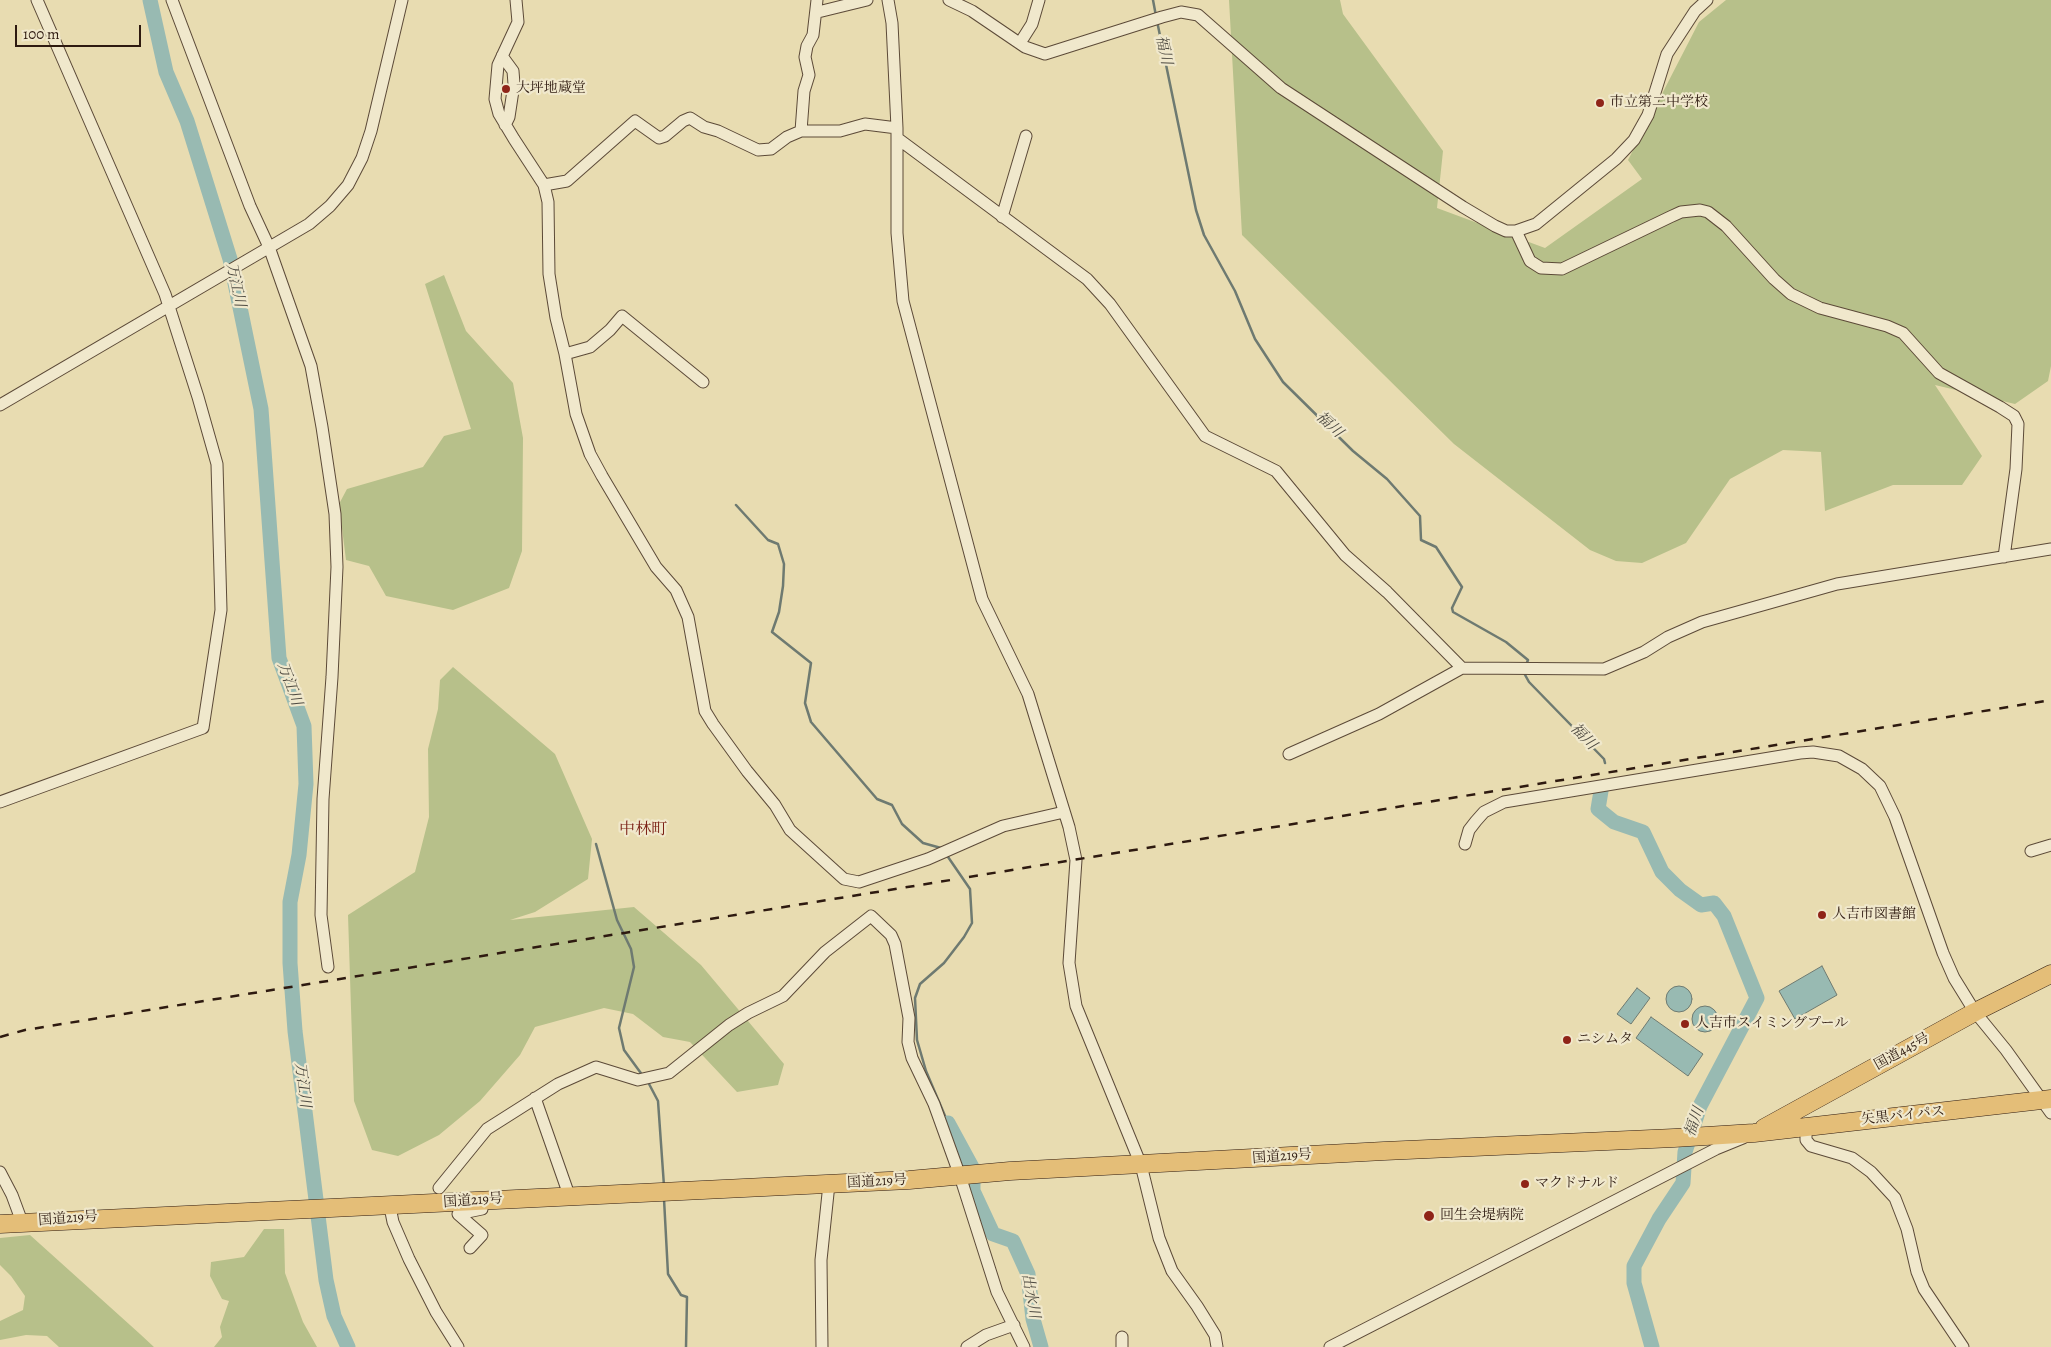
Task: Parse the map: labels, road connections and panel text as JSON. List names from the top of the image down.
{
  "streets": {
    "highway": ["国道445号", "矢黒バイパス", "国道219号"]
  },
  "crossings": [
    ["国道445号", "矢黒バイパス"],
    ["国道445号", "国道219号"],
    ["矢黒バイパス", "国道219号"]
  ],
  "districts": ["中林町"],
  "water": ["福川", "万江川", "出水川"],
  "places": [
    "大坪地蔵堂",
    "市立第二中学校",
    "人吉市図書館",
    "人吉市スイミングプール",
    "ニシムタ",
    "マクドナルド",
    "回生会堤病院"
  ],
  "scale_bar": "100 m"
}
